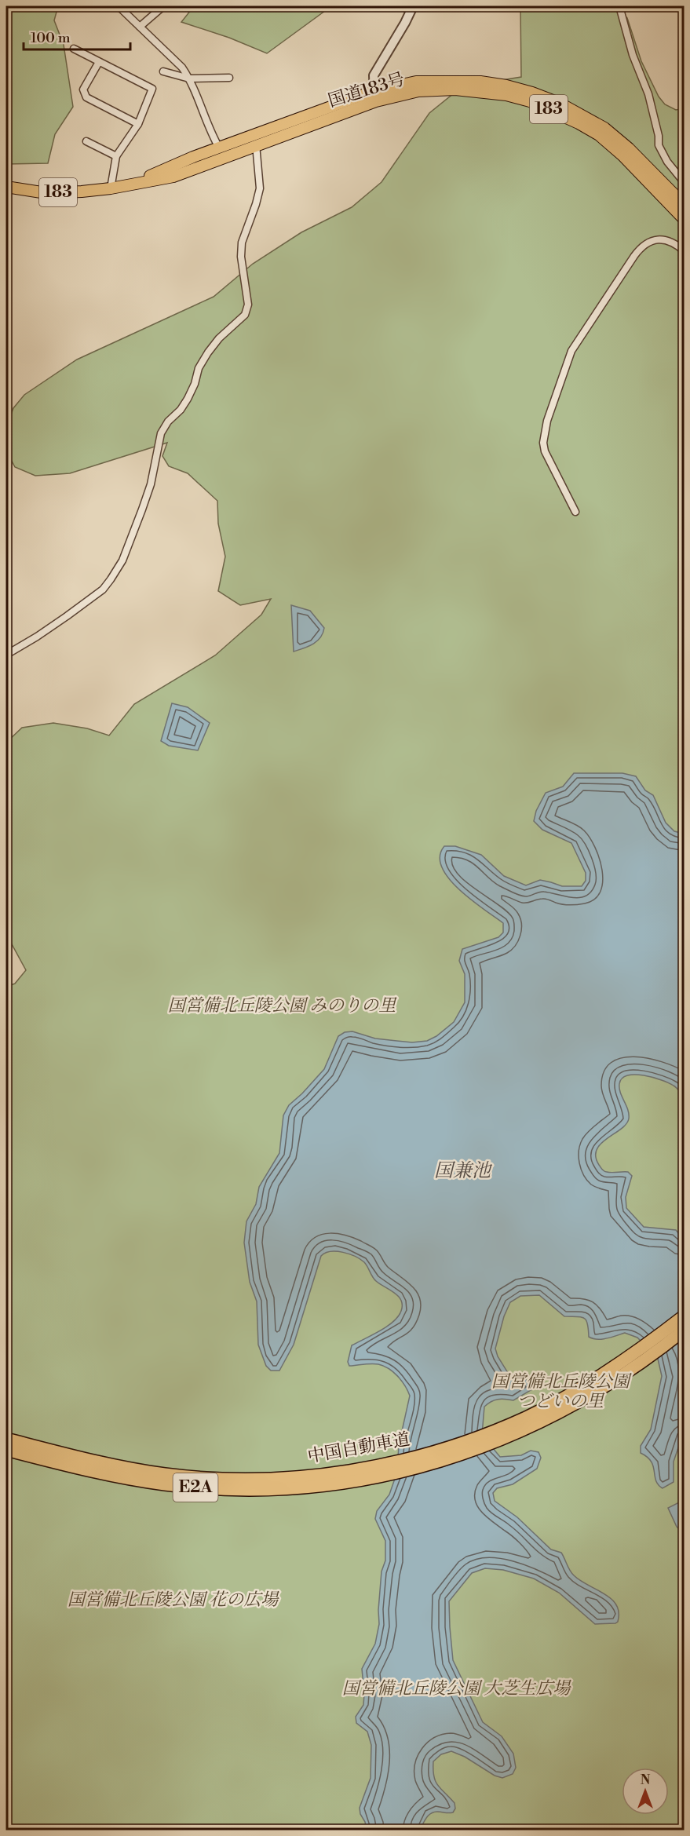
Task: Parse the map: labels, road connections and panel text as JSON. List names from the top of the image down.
{
  "streets": {
    "highway": [
      "国道183号",
      "183",
      "中国自動車道",
      "E2A"
    ]
  },
  "water": ["国兼池"],
  "parks": [
    "国営備北丘陵公園 みのりの里",
    "国営備北丘陵公園 つどいの里",
    "国営備北丘陵公園 花の広場",
    "国営備北丘陵公園 大芝生広場"
  ],
  "scale_bar": "100 m",
  "north": "top"
}
